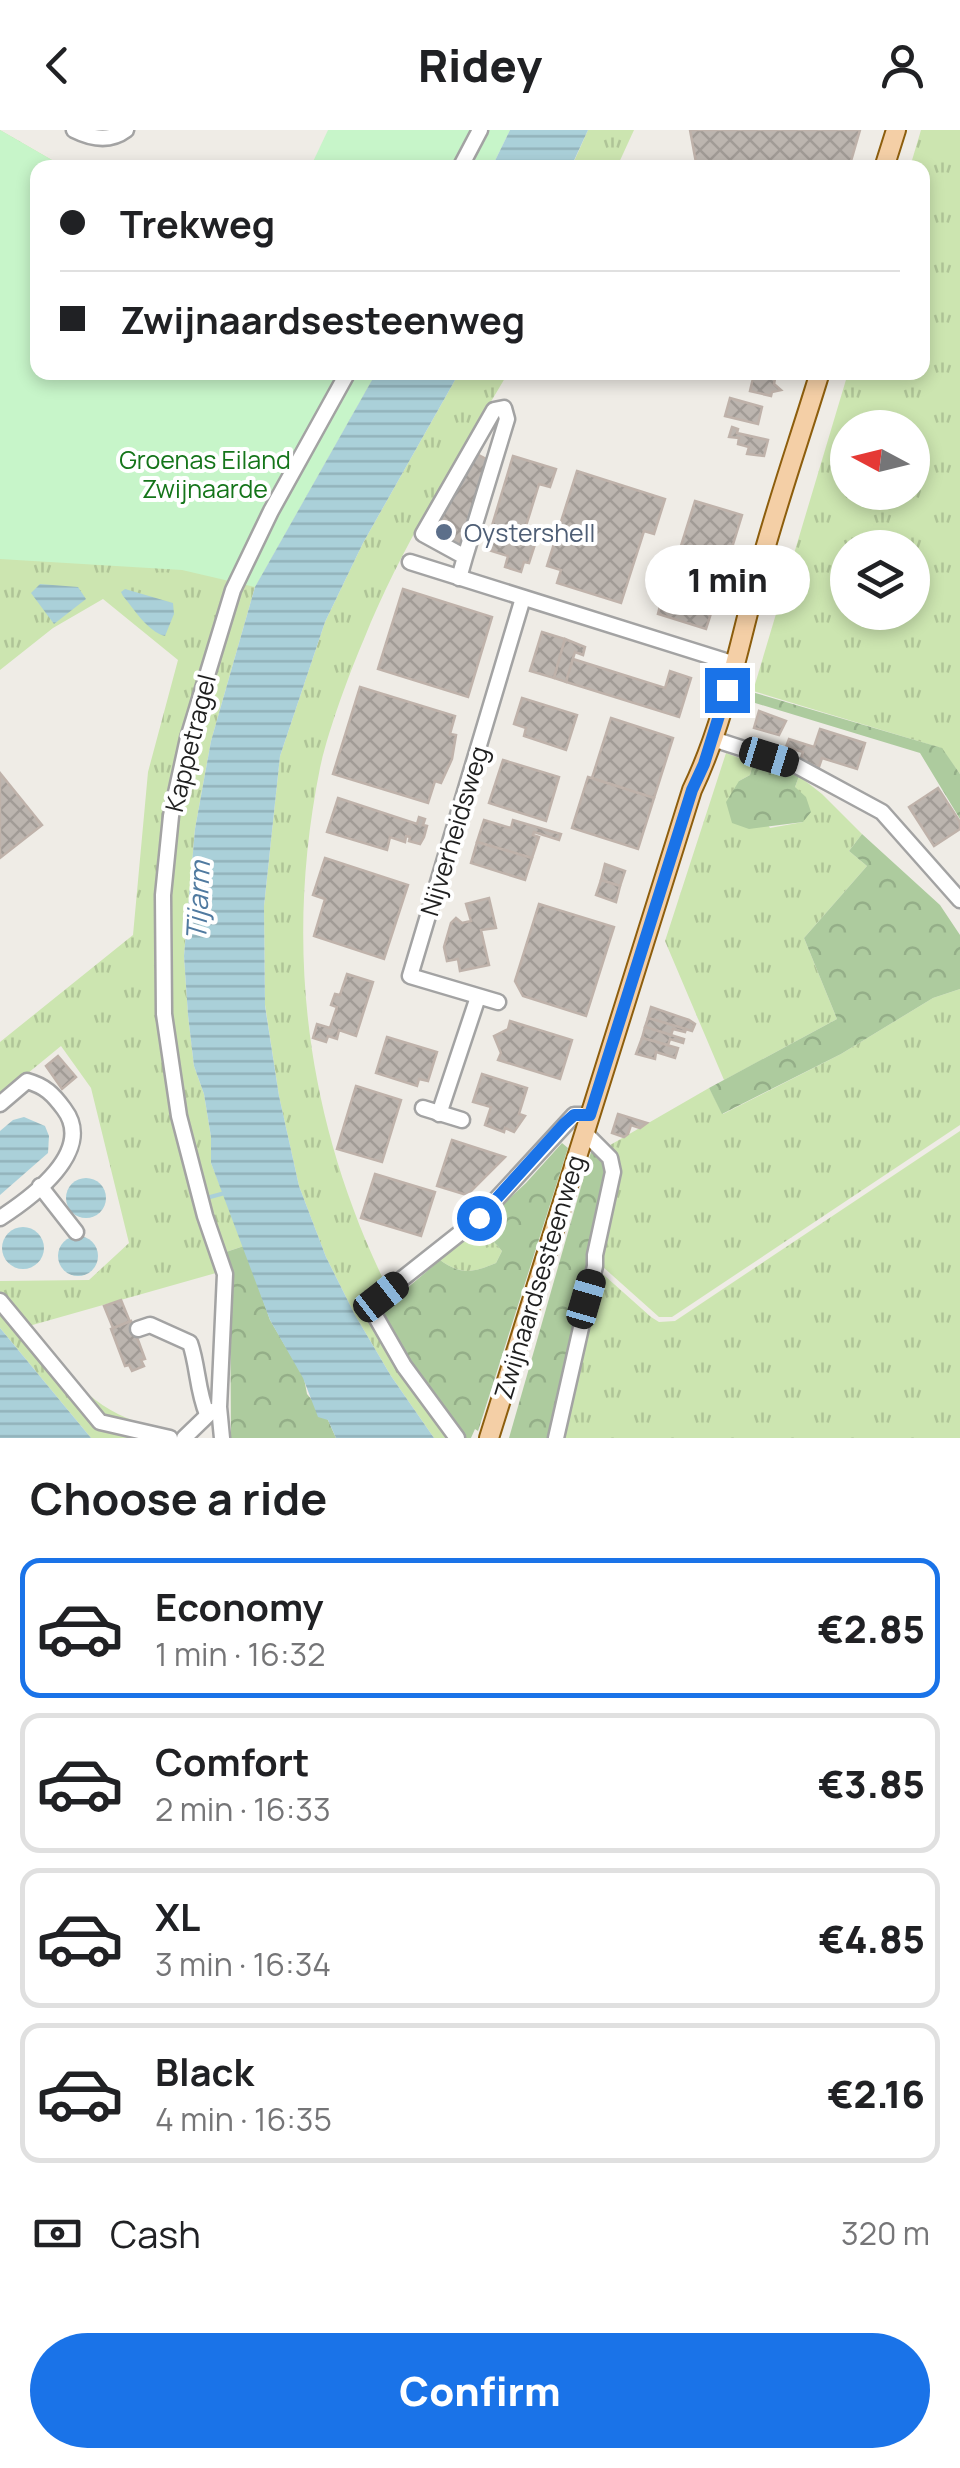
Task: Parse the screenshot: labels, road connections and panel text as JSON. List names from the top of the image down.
{
  "streets": {
    "main road": ["Zwijnaardsesteenweg"],
    "street": ["Kappetragel", "Nijverheidsweg"]
  },
  "water": ["Tijarm"],
  "parks": ["Groenas Eiland Zwijnaarde"],
  "places": ["Oystershell"],
  "north": "left",
  "page": {
    "header": "Ridey",
    "banner": ["Trekweg", "Zwijnaardsesteenweg"],
    "bubble": "1 min",
    "heading": "Choose a ride",
    "list": [
      {
        "name": "Economy",
        "note": "1 min · 16:32",
        "value": "€2.85"
      },
      {
        "name": "Comfort",
        "note": "2 min · 16:33",
        "value": "€3.85"
      },
      {
        "name": "XL",
        "note": "3 min · 16:34",
        "value": "€4.85"
      },
      {
        "name": "Black",
        "note": "4 min · 16:35",
        "value": "€2.16"
      }
    ],
    "pay": ["Cash", "320 m"],
    "buttons": "Confirm"
  }
}
